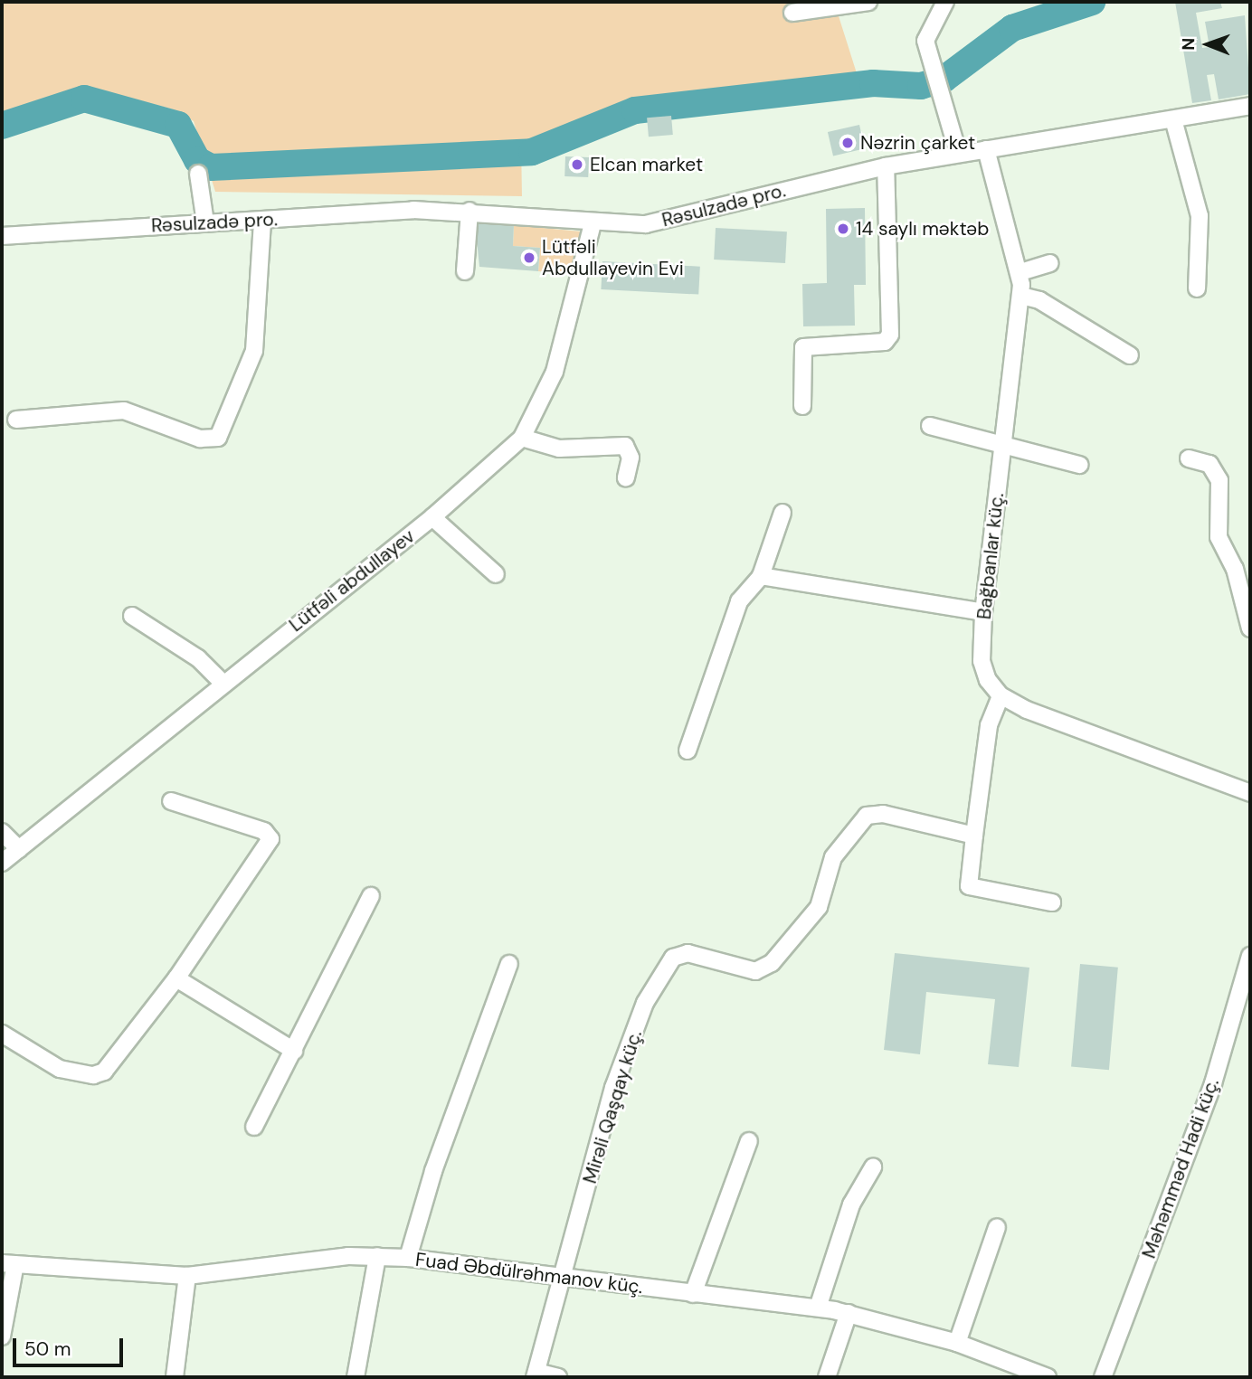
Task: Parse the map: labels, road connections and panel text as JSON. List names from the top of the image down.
{
  "streets": {
    "street": [
      "Rəsulzadə pro.",
      "Bağbanlar küç.",
      "Lütfəli abdullayev",
      "Mirəli Qaşqay küç.",
      "Məhəmməd Hadi küç.",
      "Fuad Əbdülrəhmanov küç."
    ]
  },
  "crossings": [
    ["Rəsulzadə pro.", "Bağbanlar küç."],
    ["Rəsulzadə pro.", "Lütfəli abdullayev"],
    ["Mirəli Qaşqay küç.", "Fuad Əbdülrəhmanov küç."]
  ],
  "places": [
    "Nəzrin çarket",
    "Elcan market",
    "14 saylı məktəb",
    "Lütfəli Abdullayevin Evi"
  ],
  "scale_bar": "50 m",
  "north": "left"
}
